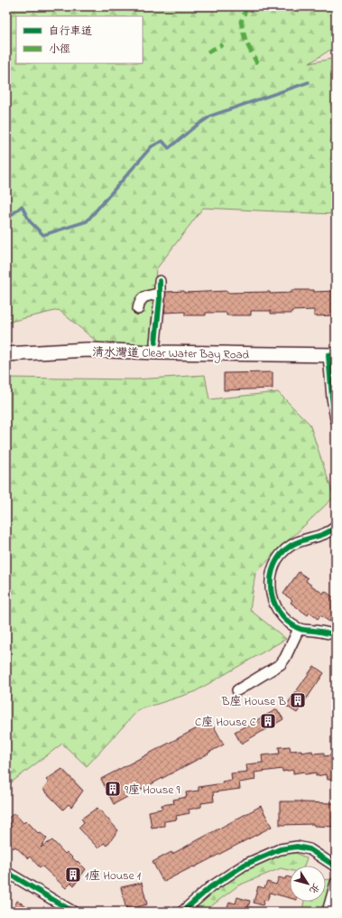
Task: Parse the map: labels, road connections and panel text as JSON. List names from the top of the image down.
{
  "streets": {
    "main road": ["清水灣道 Clear Water Bay Road"]
  },
  "places": {
    "building": [
      "B座 House B",
      "C座 House C",
      "9座 House 9",
      "1座 House 1"
    ]
  },
  "legend": ["自行車道", "小徑"],
  "north": "bottom right"
}
